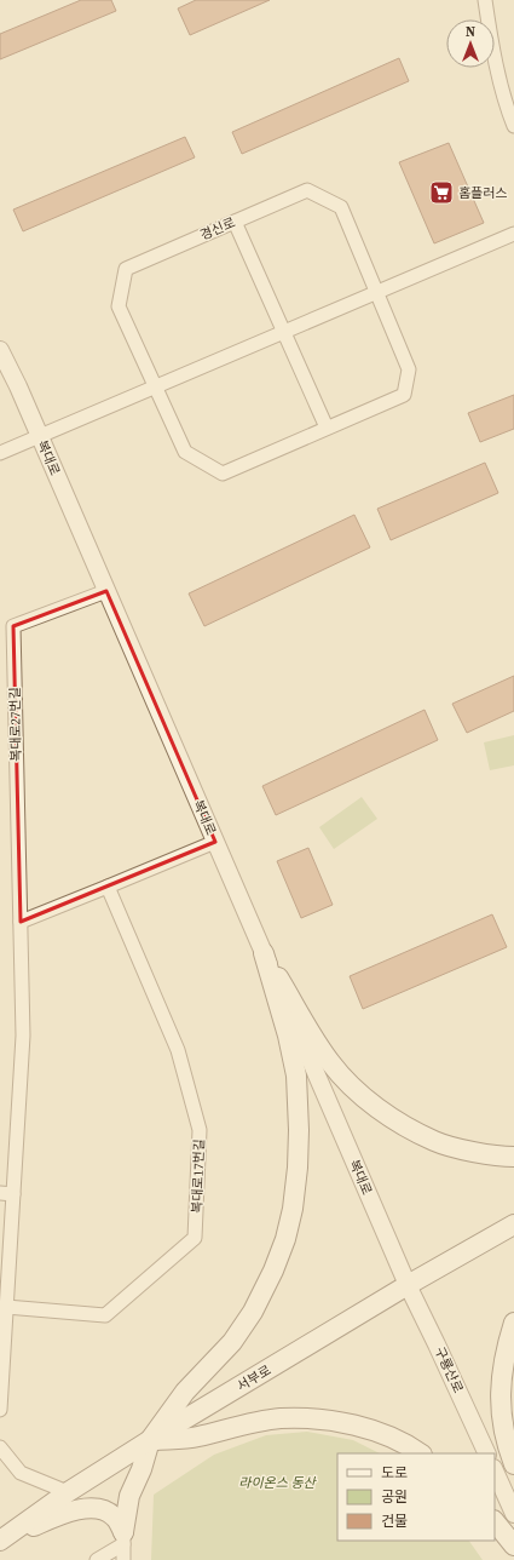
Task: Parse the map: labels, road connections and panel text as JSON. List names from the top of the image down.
{
  "streets": {
    "main road": ["서부로"],
    "street": [
      "경신로",
      "복대로",
      "복대로27번길",
      "복대로17번길",
      "구룡산로"
    ]
  },
  "crossings": [
    ["복대로", "복대로27번길"],
    ["복대로", "구룡산로"],
    ["복대로", "서부로"],
    ["구룡산로", "서부로"]
  ],
  "parks": ["라이온스 동산"],
  "places": {
    "supermarket": ["홈플러스"]
  },
  "legend": ["도로", "공원", "건물"],
  "north": "top"
}
